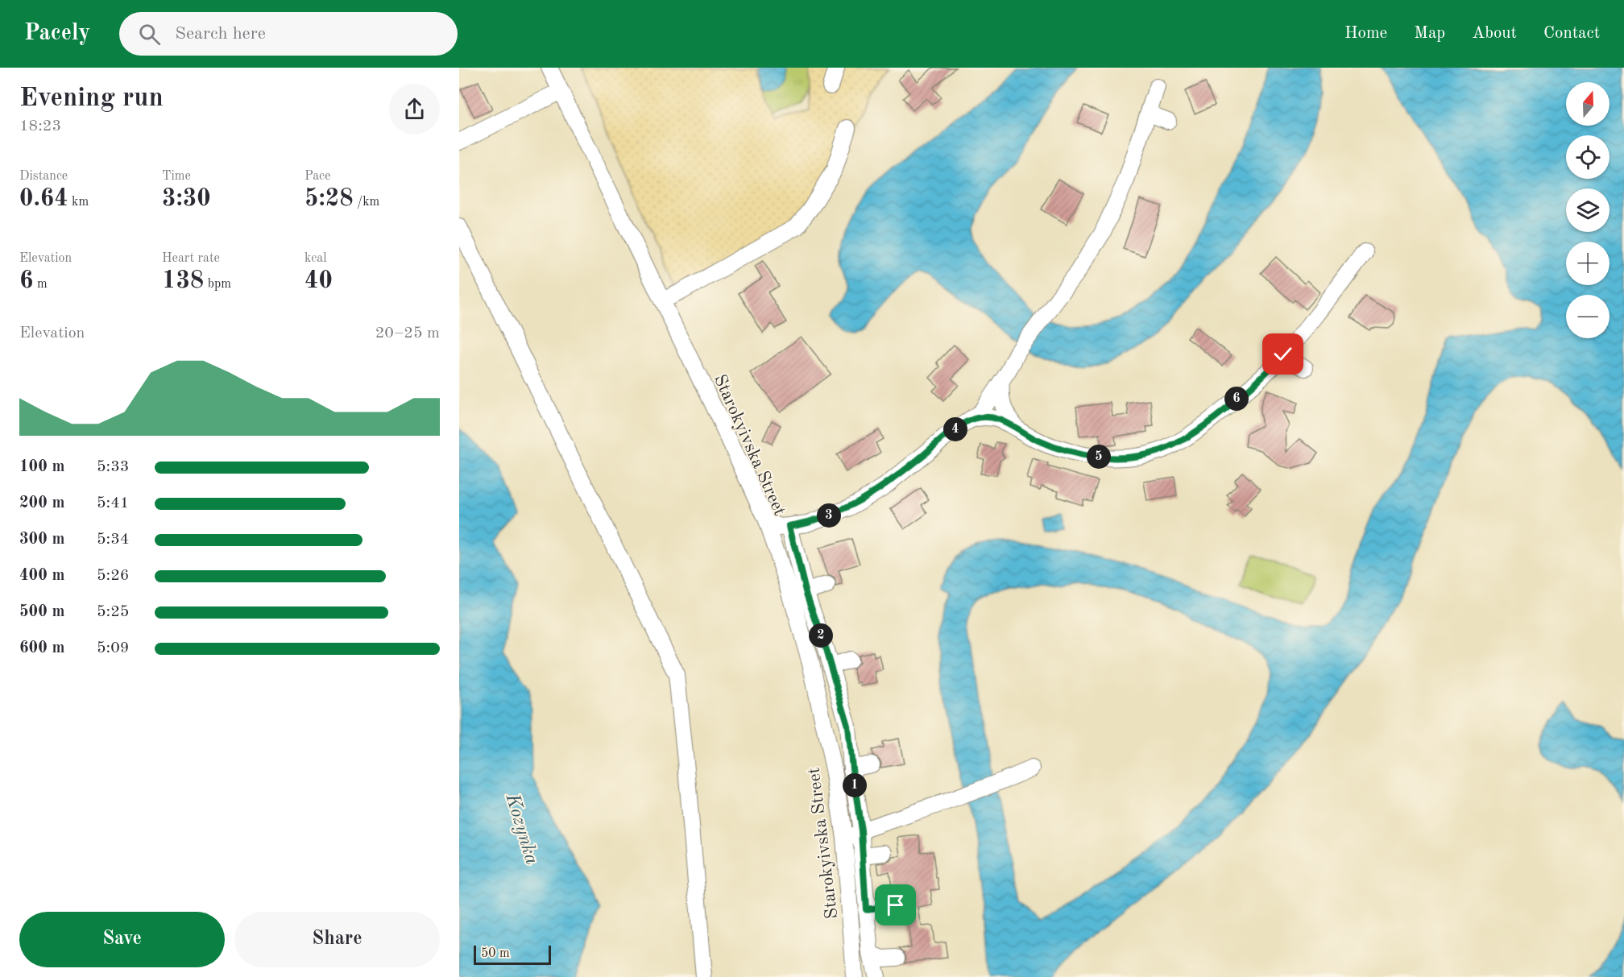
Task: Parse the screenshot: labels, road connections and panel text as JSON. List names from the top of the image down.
{
  "streets": {
    "street": ["Starokyivska Street"]
  },
  "water": ["Kozynka"],
  "scale_bar": "50 m",
  "north": "top",
  "page": {
    "header": "Pacely",
    "search": "Search here",
    "nav": [
      "Home",
      "Map",
      "About",
      "Contact"
    ],
    "heading": ["Evening run", "18:23"],
    "map_buttons": ["+", "−"],
    "stats": [
      ["Distance", "0.64 km"],
      ["Time", "3:30"],
      ["Pace", "5:28 /km"],
      ["Elevation", "6 m"],
      ["Heart rate", "138 bpm"],
      ["kcal", "40"]
    ],
    "chart": ["Elevation", "20–25 m"],
    "pins": [
      "6",
      "4",
      "5",
      "3",
      "2",
      "1"
    ],
    "list": [
      {
        "name": "100 m",
        "note": "5:33"
      },
      {
        "name": "200 m",
        "note": "5:41"
      },
      {
        "name": "300 m",
        "note": "5:34"
      },
      {
        "name": "400 m",
        "note": "5:26"
      },
      {
        "name": "500 m",
        "note": "5:25"
      },
      {
        "name": "600 m",
        "note": "5:09"
      }
    ],
    "buttons": ["Save", "Share"],
    "scale": "50 m"
  }
}
